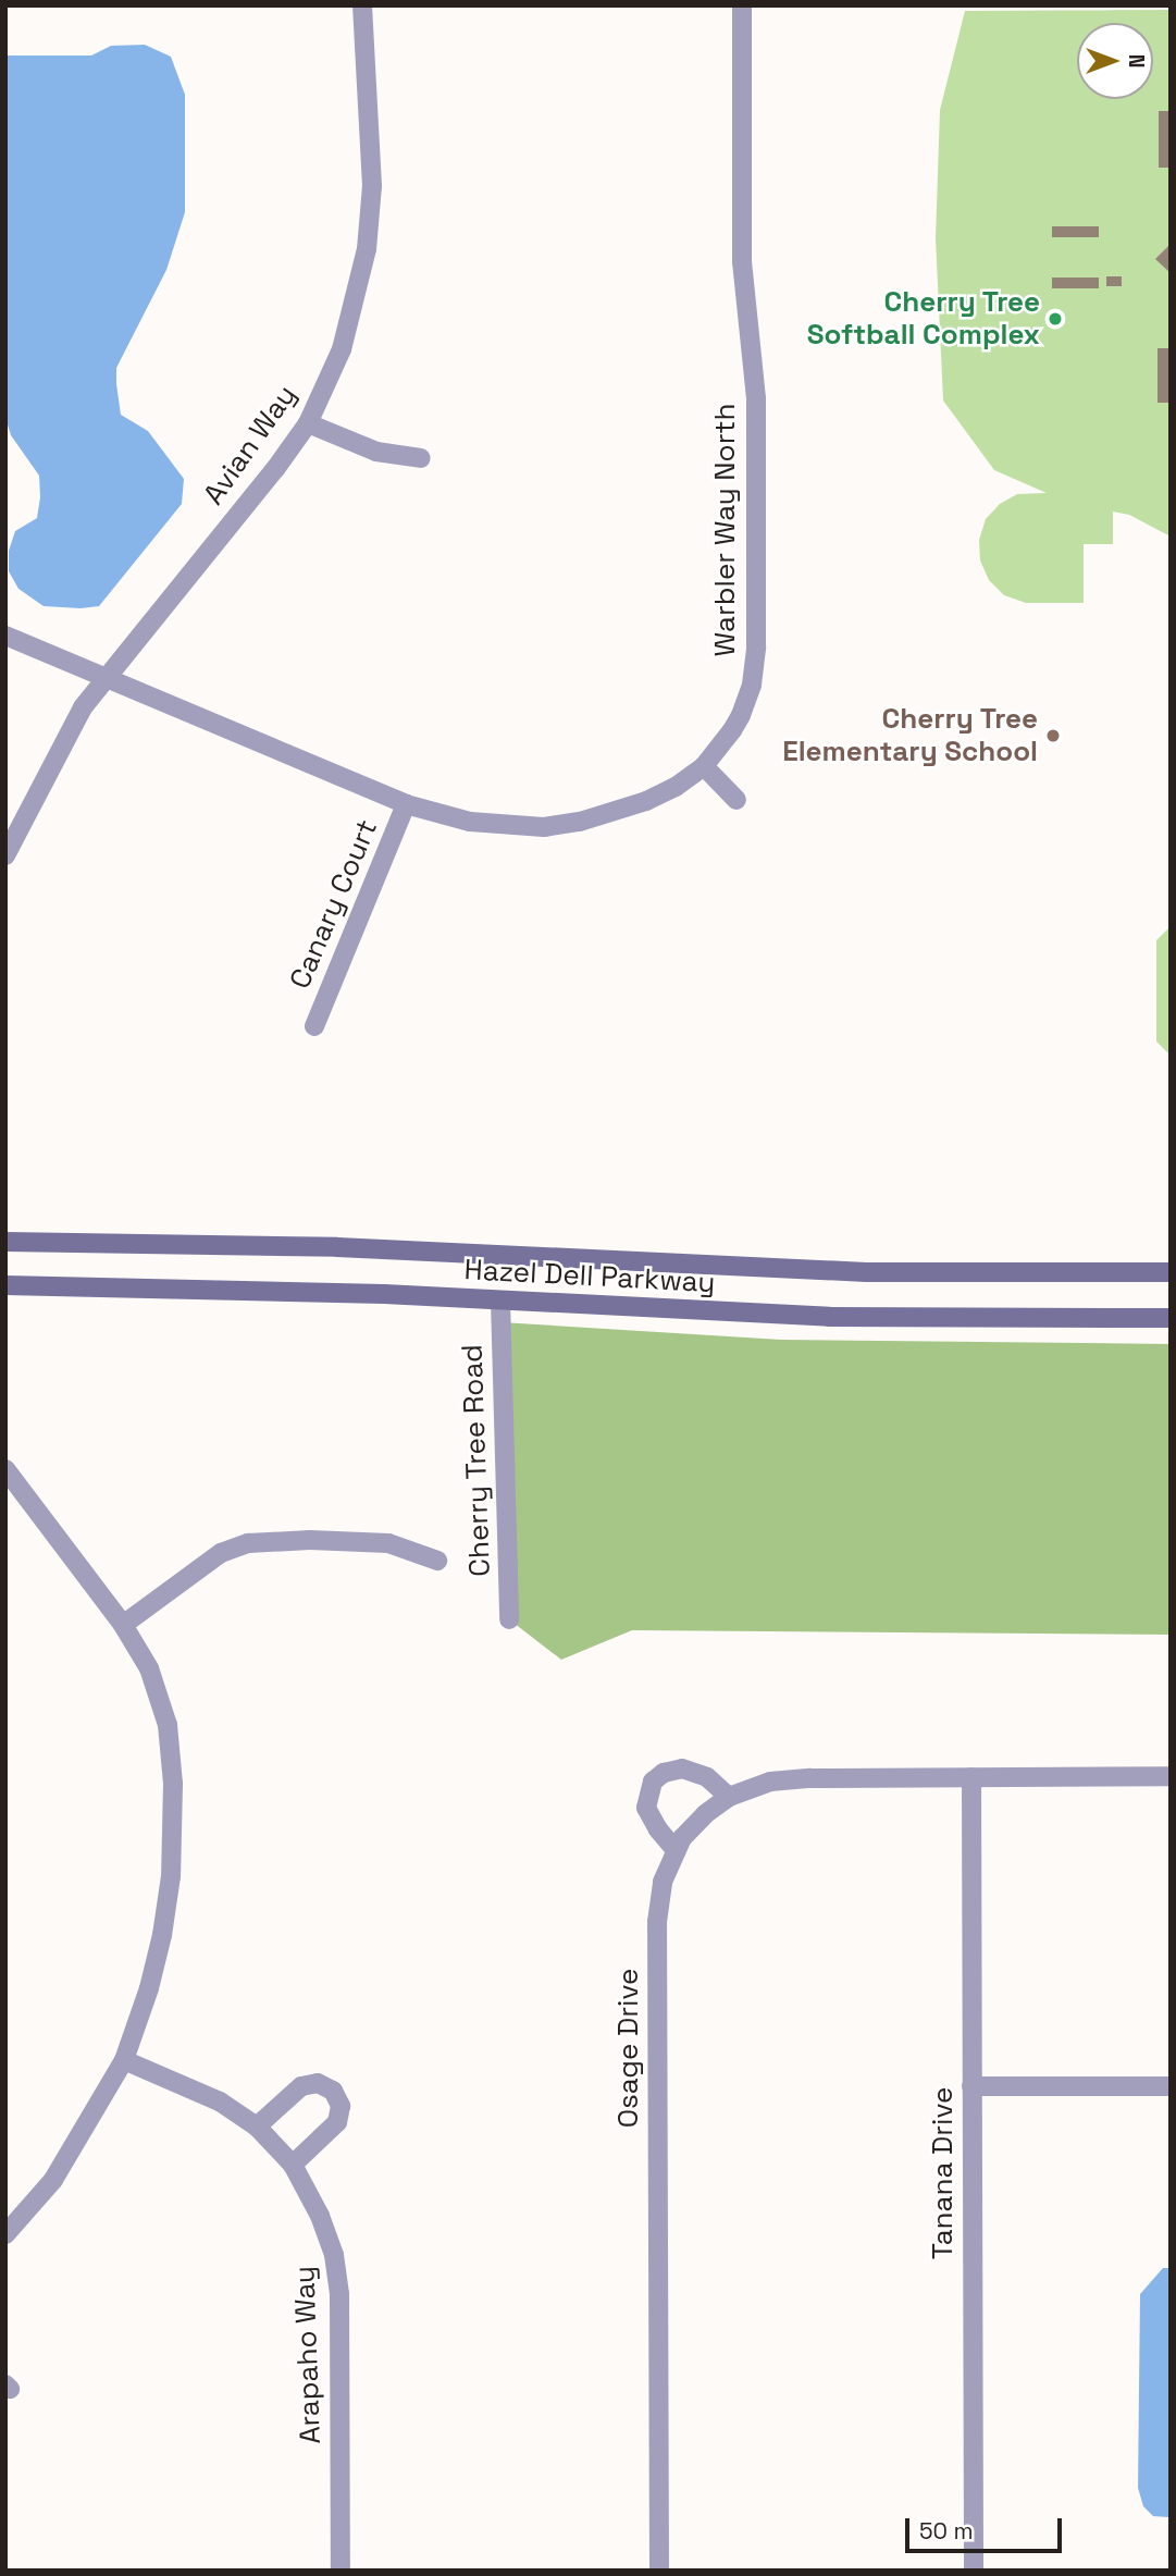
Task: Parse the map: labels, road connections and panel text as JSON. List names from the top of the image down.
{
  "streets": {
    "main road": ["Hazel Dell Parkway"],
    "street": [
      "Avian Way",
      "Warbler Way North",
      "Canary Court",
      "Cherry Tree Road",
      "Osage Drive",
      "Tanana Drive",
      "Arapaho Way"
    ]
  },
  "crossings": [
    ["Avian Way", "Warbler Way North"],
    ["Warbler Way North", "Canary Court"],
    ["Hazel Dell Parkway", "Cherry Tree Road"],
    ["Osage Drive", "Tanana Drive"]
  ],
  "places": ["Cherry Tree Softball Complex", "Cherry Tree Elementary School"],
  "scale_bar": "50 m",
  "north": "right"
}
